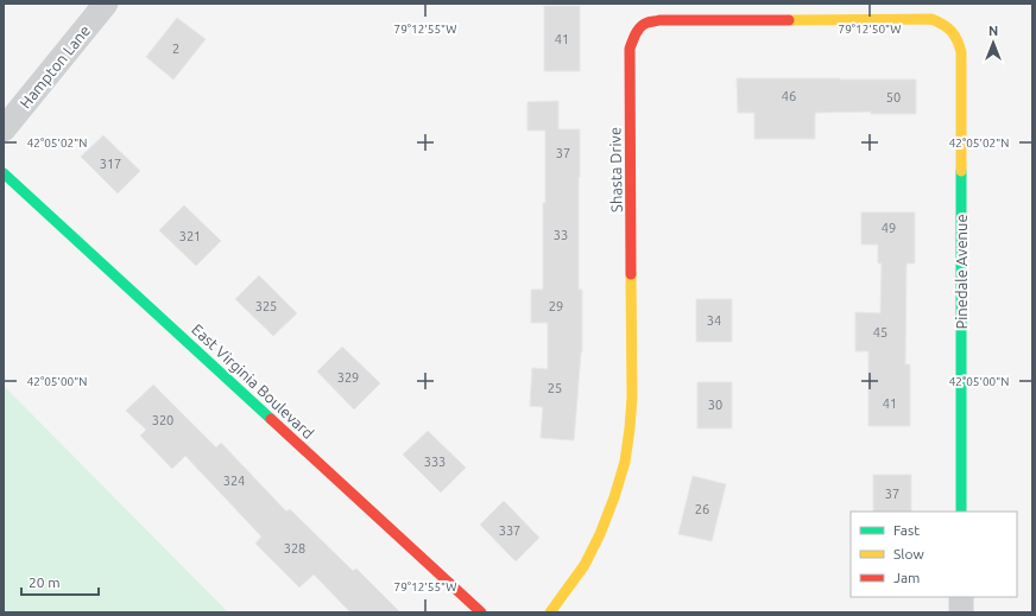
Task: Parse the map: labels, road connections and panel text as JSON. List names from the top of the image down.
{
  "streets": {
    "street": [
      "Hampton Lane",
      "Shasta Drive",
      "Pinedale Avenue",
      "East Virginia Boulevard"
    ]
  },
  "crossings": [
    ["Shasta Drive", "Pinedale Avenue"]
  ],
  "house_numbers": [
    "41",
    "2",
    "46",
    "50",
    "37",
    "317",
    "49",
    "33",
    "321",
    "325",
    "29",
    "34",
    "45",
    "329",
    "25",
    "41",
    "30",
    "320",
    "333",
    "324",
    "37",
    "26",
    "337",
    "328"
  ],
  "legend": ["Fast", "Slow", "Jam"],
  "scale_bar": "20 m",
  "north": "top",
  "coordinates": [
    "79°12'55\"W",
    "79°12'50\"W",
    "42°05'02\"N",
    "42°05'00\"N"
  ]
}
